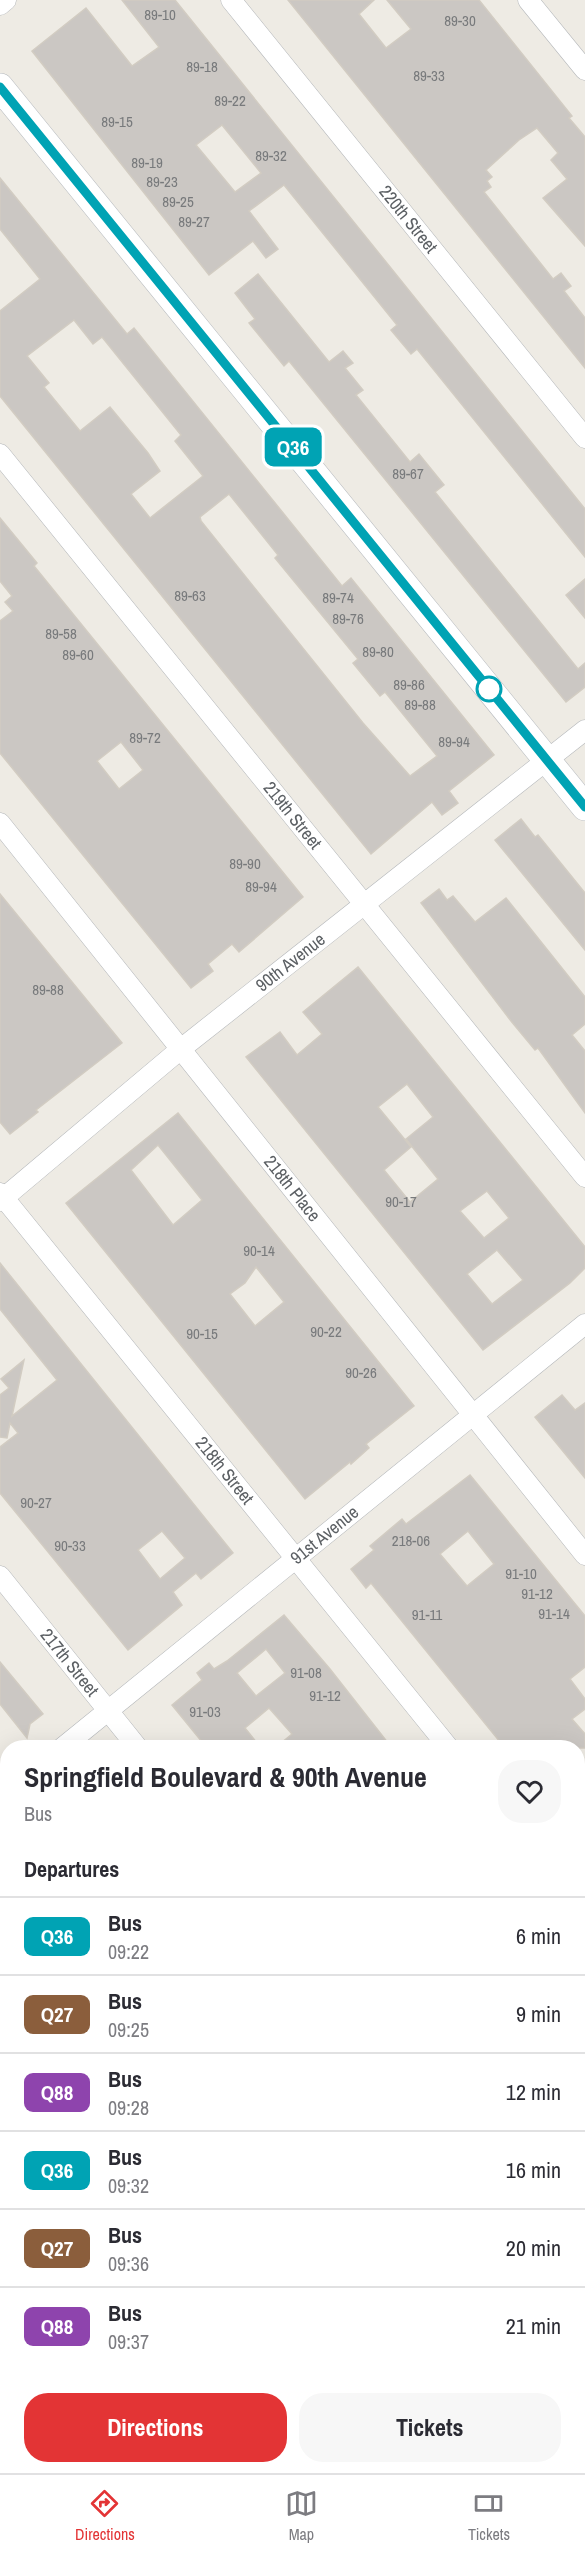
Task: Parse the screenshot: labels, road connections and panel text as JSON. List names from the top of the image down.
{
  "streets": {
    "street": [
      "220th Street",
      "219th Street",
      "90th Avenue",
      "218th Place",
      "218th Street",
      "91st Avenue",
      "217th Street"
    ]
  },
  "crossings": [
    ["219th Street", "90th Avenue"],
    ["90th Avenue", "218th Place"],
    ["90th Avenue", "218th Street"],
    ["218th Place", "91st Avenue"],
    ["218th Street", "91st Avenue"],
    ["91st Avenue", "217th Street"]
  ],
  "lines": ["bus line Q36"],
  "house_numbers": [
    "89-10",
    "89-30",
    "89-18",
    "89-33",
    "89-22",
    "89-15",
    "89-32",
    "89-19",
    "89-23",
    "89-25",
    "89-27",
    "89-67",
    "89-63",
    "89-74",
    "89-76",
    "89-58",
    "89-80",
    "89-60",
    "89-86",
    "89-88",
    "89-72",
    "89-94",
    "89-90",
    "89-94",
    "89-88",
    "90-17",
    "90-14",
    "90-22",
    "90-15",
    "90-26",
    "90-27",
    "218-06",
    "90-33",
    "91-10",
    "91-12",
    "91-14",
    "91-11",
    "91-08",
    "91-12",
    "91-03"
  ],
  "page": {
    "on_map": "Q36",
    "heading": [
      ["Springfield Boulevard & 90th Avenue", "Bus"],
      "Departures"
    ],
    "list": [
      {
        "mark": "Q36",
        "name": "Bus",
        "note": "09:22",
        "value": "6 min"
      },
      {
        "mark": "Q27",
        "name": "Bus",
        "note": "09:25",
        "value": "9 min"
      },
      {
        "mark": "Q88",
        "name": "Bus",
        "note": "09:28",
        "value": "12 min"
      },
      {
        "mark": "Q36",
        "name": "Bus",
        "note": "09:32",
        "value": "16 min"
      },
      {
        "mark": "Q27",
        "name": "Bus",
        "note": "09:36",
        "value": "20 min"
      },
      {
        "mark": "Q88",
        "name": "Bus",
        "note": "09:37",
        "value": "21 min"
      }
    ],
    "buttons": ["Directions", "Tickets"],
    "tabs": ["Directions", "Map", "Tickets"]
  }
}
